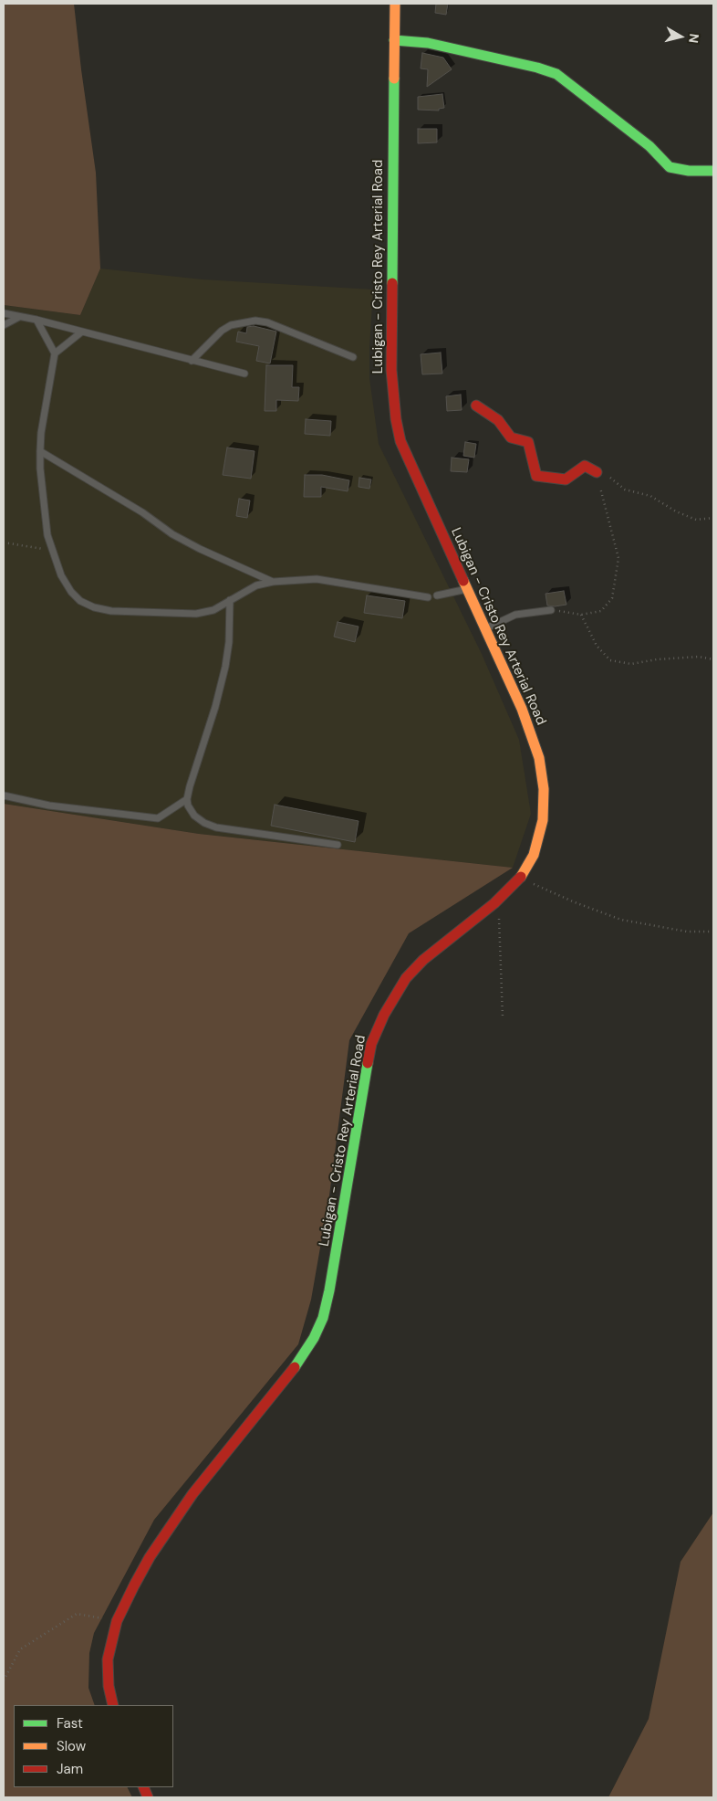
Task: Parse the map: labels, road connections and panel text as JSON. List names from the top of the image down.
{
  "streets": {
    "main road": ["Lubigan - Cristo Rey Arterial Road"]
  },
  "legend": ["Fast", "Slow", "Jam"],
  "north": "right"
}
